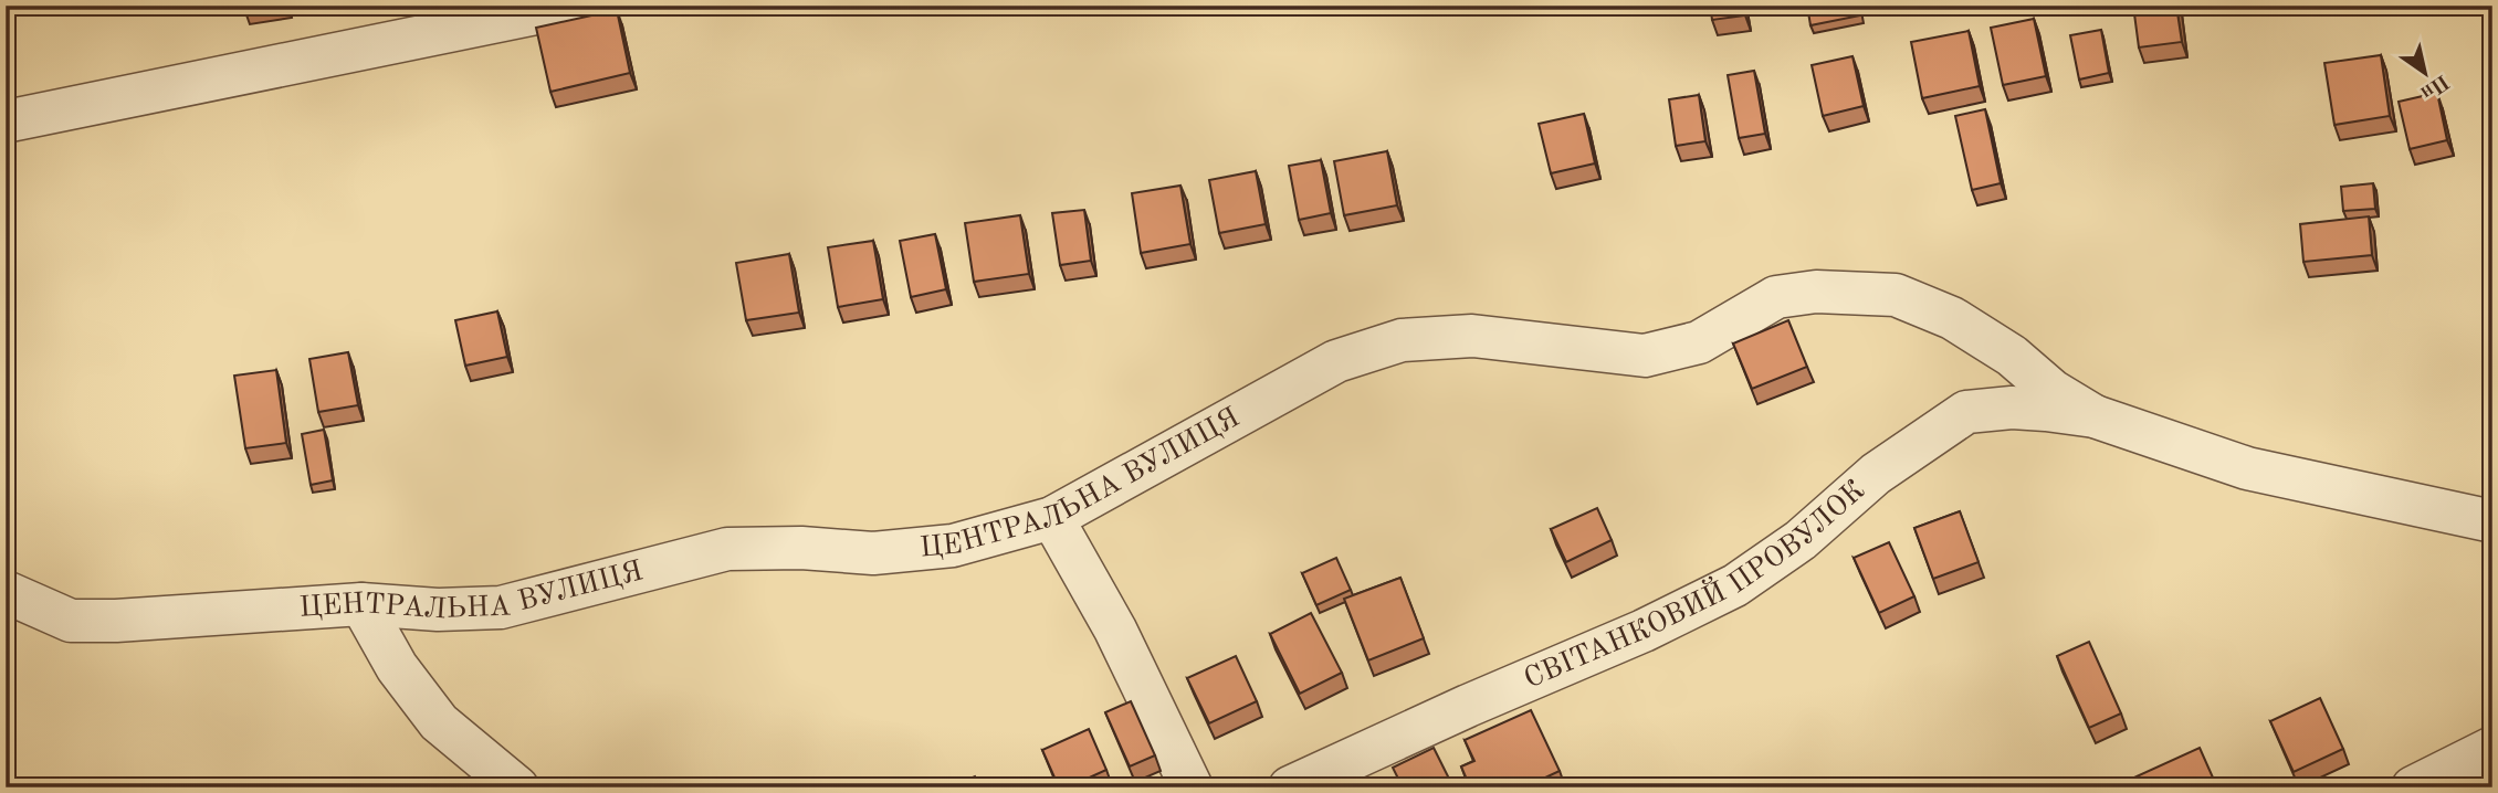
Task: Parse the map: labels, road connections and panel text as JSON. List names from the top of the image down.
{
  "streets": {
    "street": ["ЦЕНТРАЛЬНА ВУЛИЦЯ", "СВІТАНКОВИЙ ПРОВУЛОК"]
  },
  "crossings": [
    ["ЦЕНТРАЛЬНА ВУЛИЦЯ", "СВІТАНКОВИЙ ПРОВУЛОК"]
  ],
  "north": "bottom right"
}
